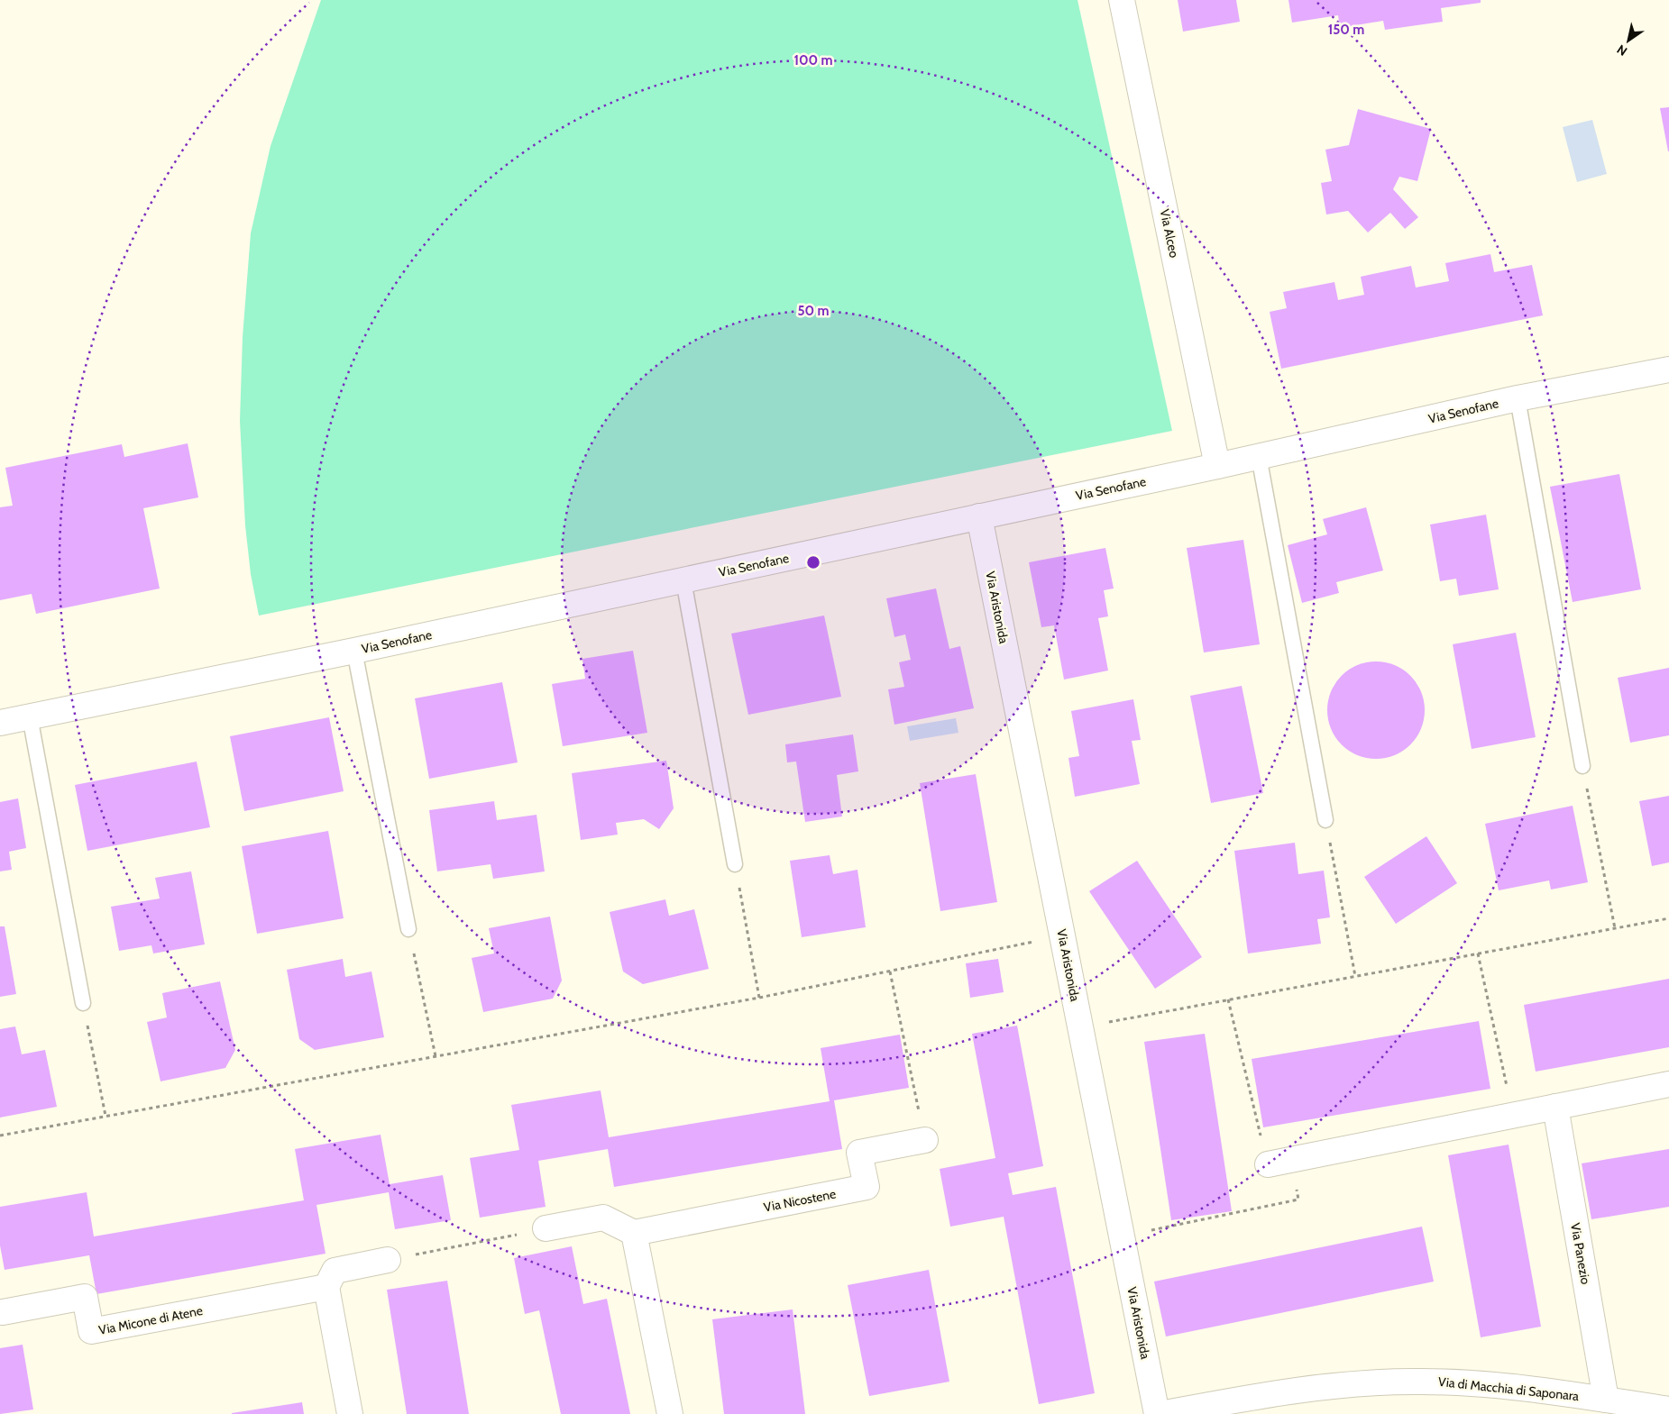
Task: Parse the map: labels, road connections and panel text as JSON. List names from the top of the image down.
{
  "streets": {
    "street": [
      "Via Alceo",
      "Via Senofane",
      "Via Aristonida",
      "Via Nicostene",
      "Via Panezio",
      "Via Micone di Atene",
      "Via di Macchia di Saponara"
    ]
  },
  "crossings": [
    ["Via Alceo", "Via Senofane"],
    ["Via Senofane", "Via Aristonida"],
    ["Via Panezio", "Via di Macchia di Saponara"]
  ],
  "north": "bottom left",
  "rings": ["150 m", "100 m", "50 m"]
}
